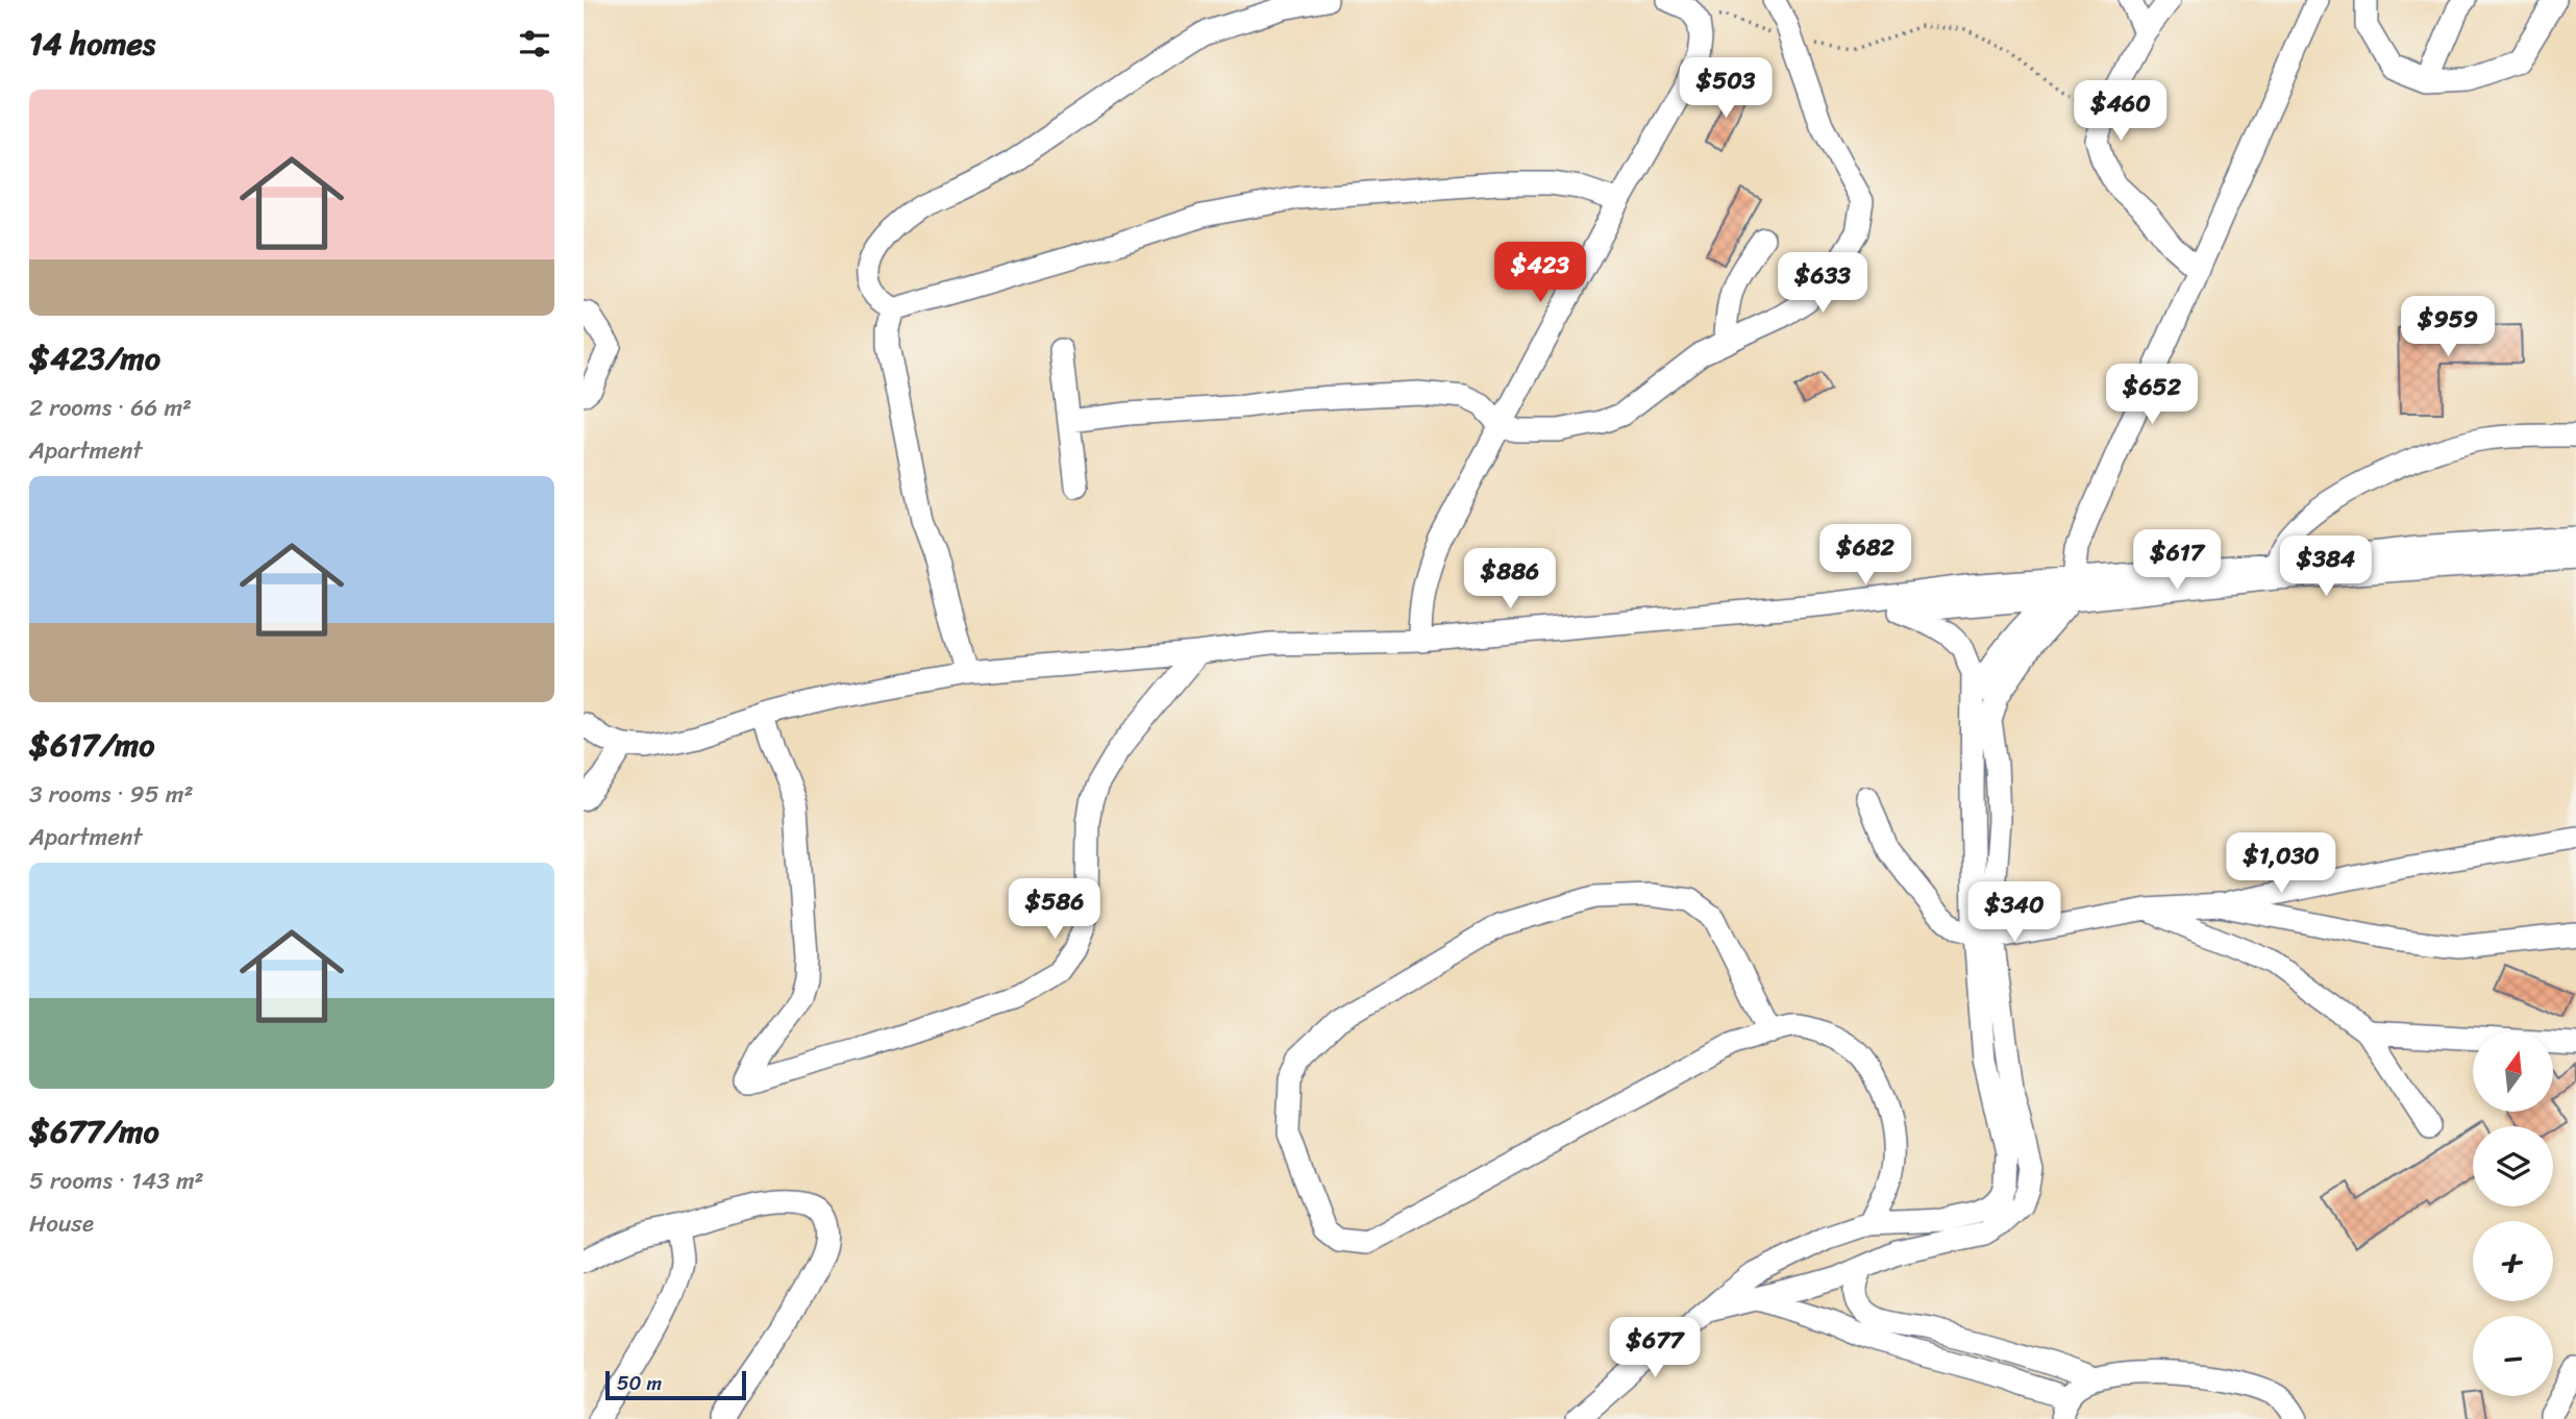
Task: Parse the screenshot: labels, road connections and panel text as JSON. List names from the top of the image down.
{
  "scale_bar": "50 m",
  "north": "top",
  "page": {
    "heading": "14 homes",
    "price": [
      "$503",
      "$460",
      "$423",
      "$633",
      "$959",
      "$652",
      "$682",
      "$617",
      "$384",
      "$886",
      "$1,030",
      "$586",
      "$340",
      "$677"
    ],
    "list": [
      {
        "name": "$423/mo",
        "note": "2 rooms · 66 m² · Apartment"
      },
      {
        "name": "$617/mo",
        "note": "3 rooms · 95 m² · Apartment"
      },
      {
        "name": "$677/mo",
        "note": "5 rooms · 143 m² · House"
      }
    ],
    "map_buttons": ["+", "−"],
    "scale": "50 m"
  }
}
